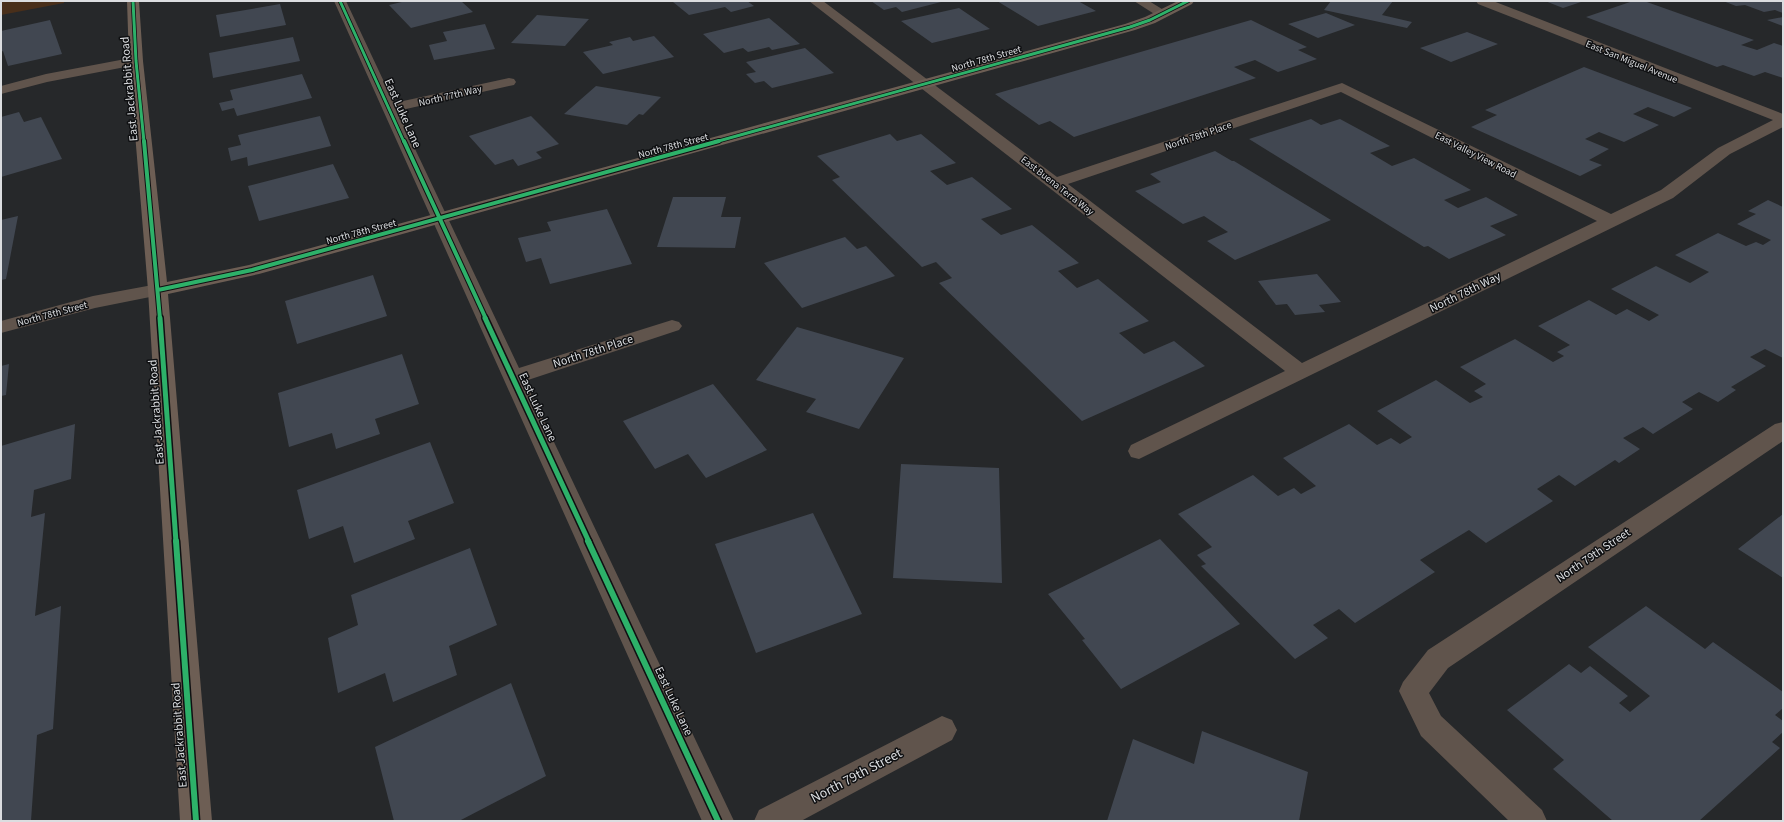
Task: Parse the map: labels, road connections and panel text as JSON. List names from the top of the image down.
{
  "streets": {
    "street": [
      "North 78th Street",
      "East San Miguel Avenue",
      "East Jackrabbit Road",
      "North 77th Way",
      "East Luke Lane",
      "North 78th Place",
      "East Valley View Road",
      "East Buena Terra Way",
      "North 78th Way",
      "North 79th Street"
    ]
  },
  "crossings": [
    ["North 78th Street", "East Jackrabbit Road"],
    ["North 78th Street", "East Luke Lane"],
    ["North 78th Street", "East Buena Terra Way"],
    ["East San Miguel Avenue", "North 78th Way"],
    ["North 77th Way", "East Luke Lane"],
    ["East Luke Lane", "North 78th Place"],
    ["North 78th Place", "East Valley View Road"],
    ["North 78th Place", "East Buena Terra Way"],
    ["East Valley View Road", "North 78th Way"],
    ["East Buena Terra Way", "North 78th Way"]
  ]
}
